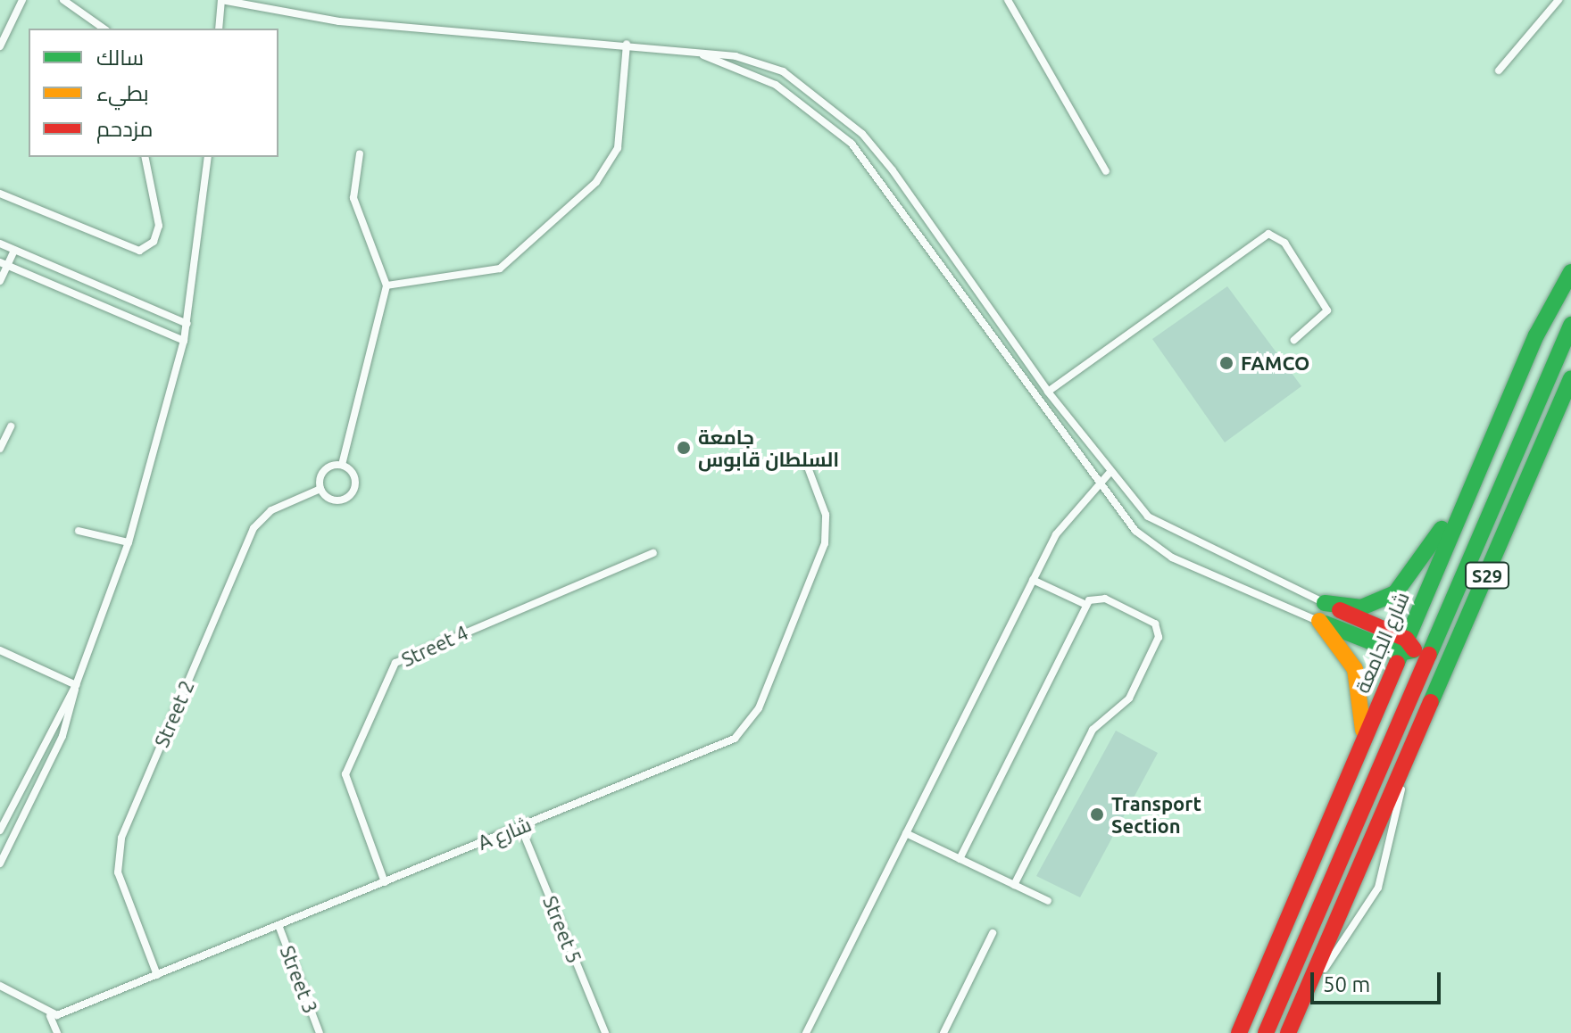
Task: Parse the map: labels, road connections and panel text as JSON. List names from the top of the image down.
{
  "streets": {
    "main road": ["S29", "شارع الجامعة"],
    "lane": [
      "Street 4",
      "Street 2",
      "A شارع",
      "Street 5",
      "Street 3"
    ]
  },
  "crossings": [
    ["Street 4", "A شارع"],
    ["Street 2", "A شارع"],
    ["A شارع", "Street 5"],
    ["A شارع", "Street 3"]
  ],
  "places": ["FAMCO", "جامعة السلطان قابوس", "Transport Section"],
  "legend": ["سالك", "بطيء", "مزدحم"],
  "scale_bar": "50 m"
}
